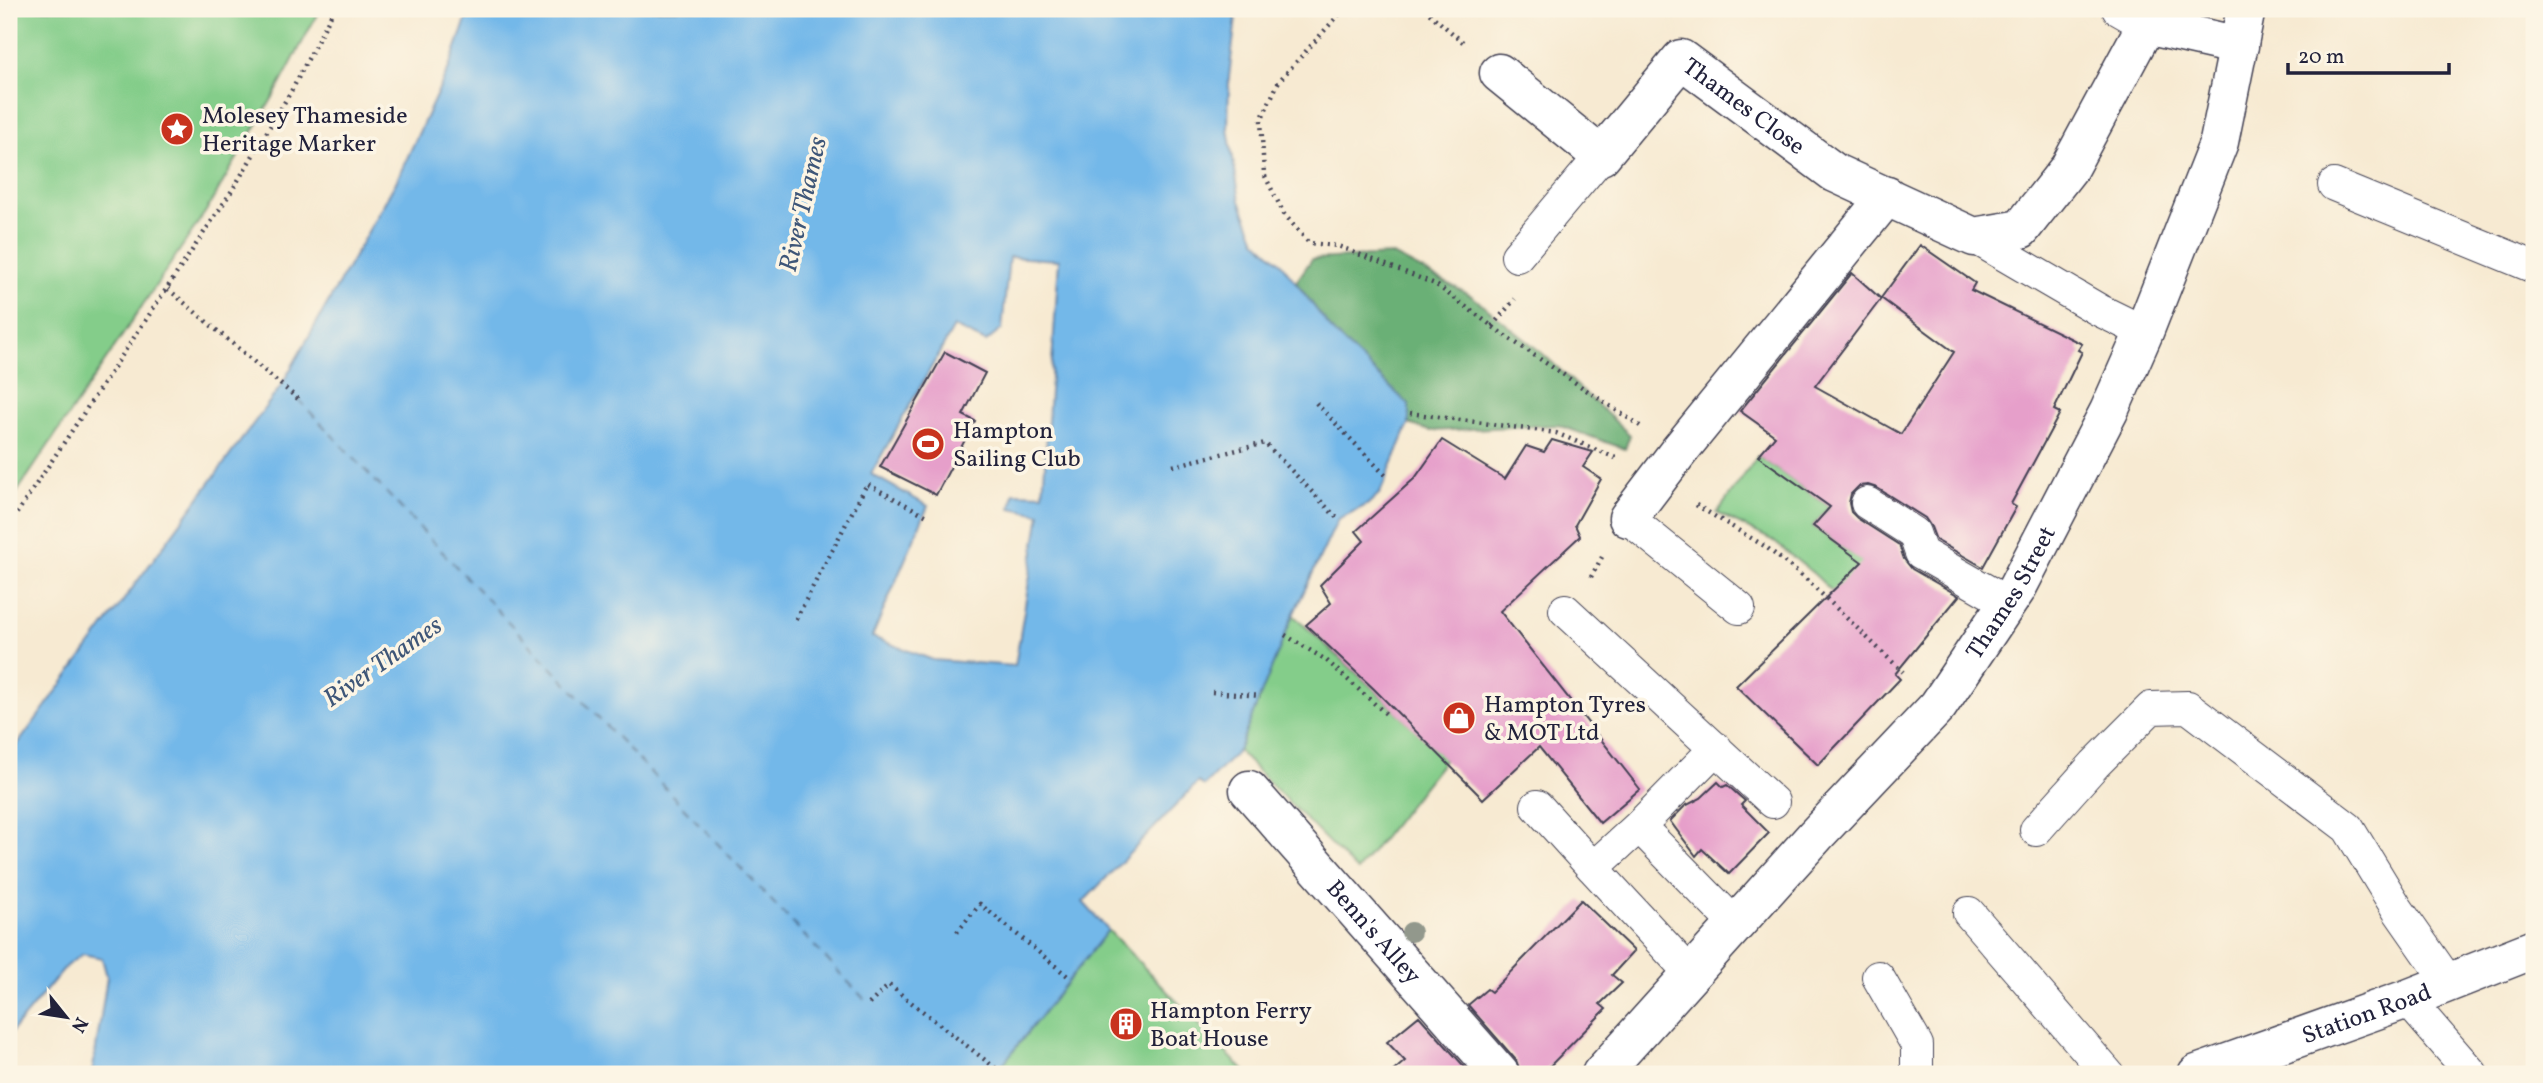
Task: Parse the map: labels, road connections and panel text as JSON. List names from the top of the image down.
{
  "streets": {
    "main road": [
      "Thames Close",
      "Thames Street",
      "Benn's Alley",
      "Station Road"
    ]
  },
  "water": ["River Thames"],
  "places": {
    "place": ["Molesey Thameside Heritage Marker"],
    "sports": ["Hampton Sailing Club"],
    "shop": ["Hampton Tyres & MOT Ltd"],
    "building": ["Hampton Ferry Boat House"]
  },
  "scale_bar": "20 m",
  "north": "bottom right"
}
